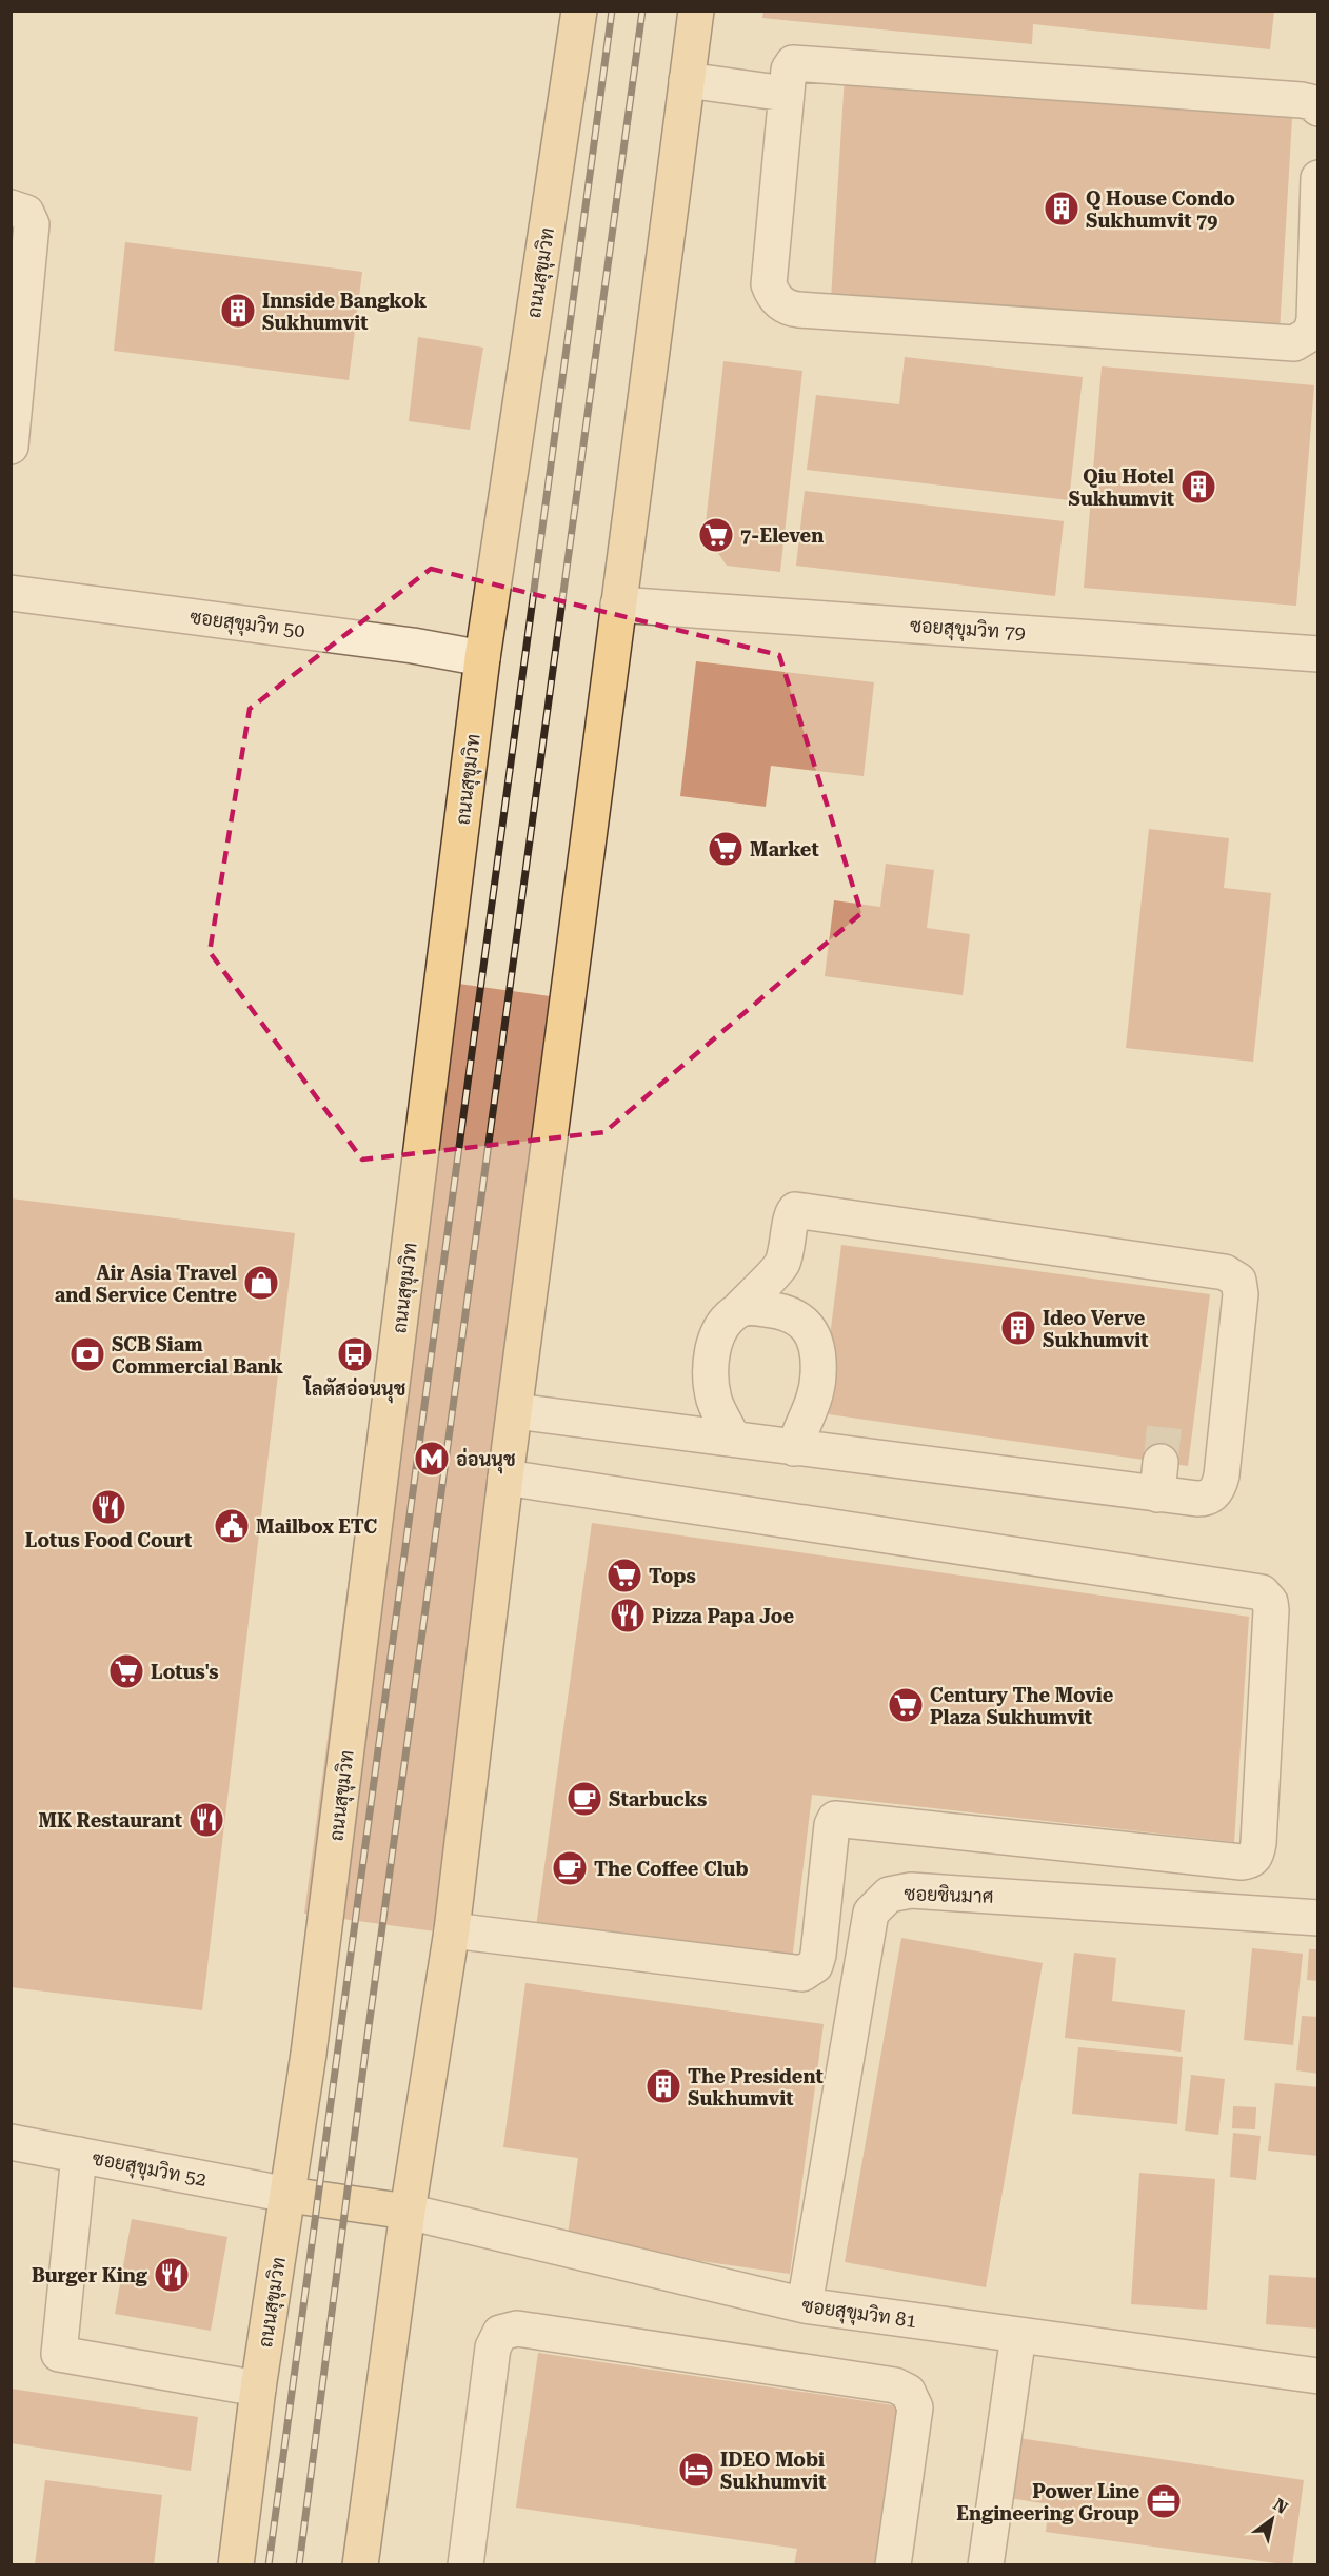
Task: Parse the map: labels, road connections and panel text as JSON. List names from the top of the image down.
{
  "streets": {
    "main road": ["ถนนสุขุมวิท"],
    "street": [
      "ซอยสุขุมวิท 50",
      "ซอยสุขุมวิท 79",
      "ซอยชินมาศ",
      "ซอยสุขุมวิท 52",
      "ซอยสุขุมวิท 81"
    ]
  },
  "crossings": [
    ["ถนนสุขุมวิท", "ซอยสุขุมวิท 50"],
    ["ถนนสุขุมวิท", "ซอยสุขุมวิท 52"],
    ["ซอยชินมาศ", "ซอยสุขุมวิท 81"]
  ],
  "places": {
    "building": [
      "Q House Condo Sukhumvit 79",
      "Innside Bangkok Sukhumvit",
      "Qiu Hotel Sukhumvit",
      "Ideo Verve Sukhumvit",
      "The President Sukhumvit"
    ],
    "supermarket": [
      "7-Eleven",
      "Market",
      "Tops",
      "Lotus's",
      "Century The Movie Plaza Sukhumvit"
    ],
    "shop": ["Air Asia Travel and Service Centre"],
    "bank": ["SCB Siam Commercial Bank"],
    "bus stop": ["โลตัสอ่อนนุช"],
    "metro station": ["อ่อนนุช"],
    "restaurant": [
      "Lotus Food Court",
      "Pizza Papa Joe",
      "MK Restaurant",
      "Burger King"
    ],
    "public building": ["Mailbox ETC"],
    "cafe": ["Starbucks", "The Coffee Club"],
    "hotel": ["IDEO Mobi Sukhumvit"],
    "office": ["Power Line Engineering Group"]
  },
  "north": "top right"
}
